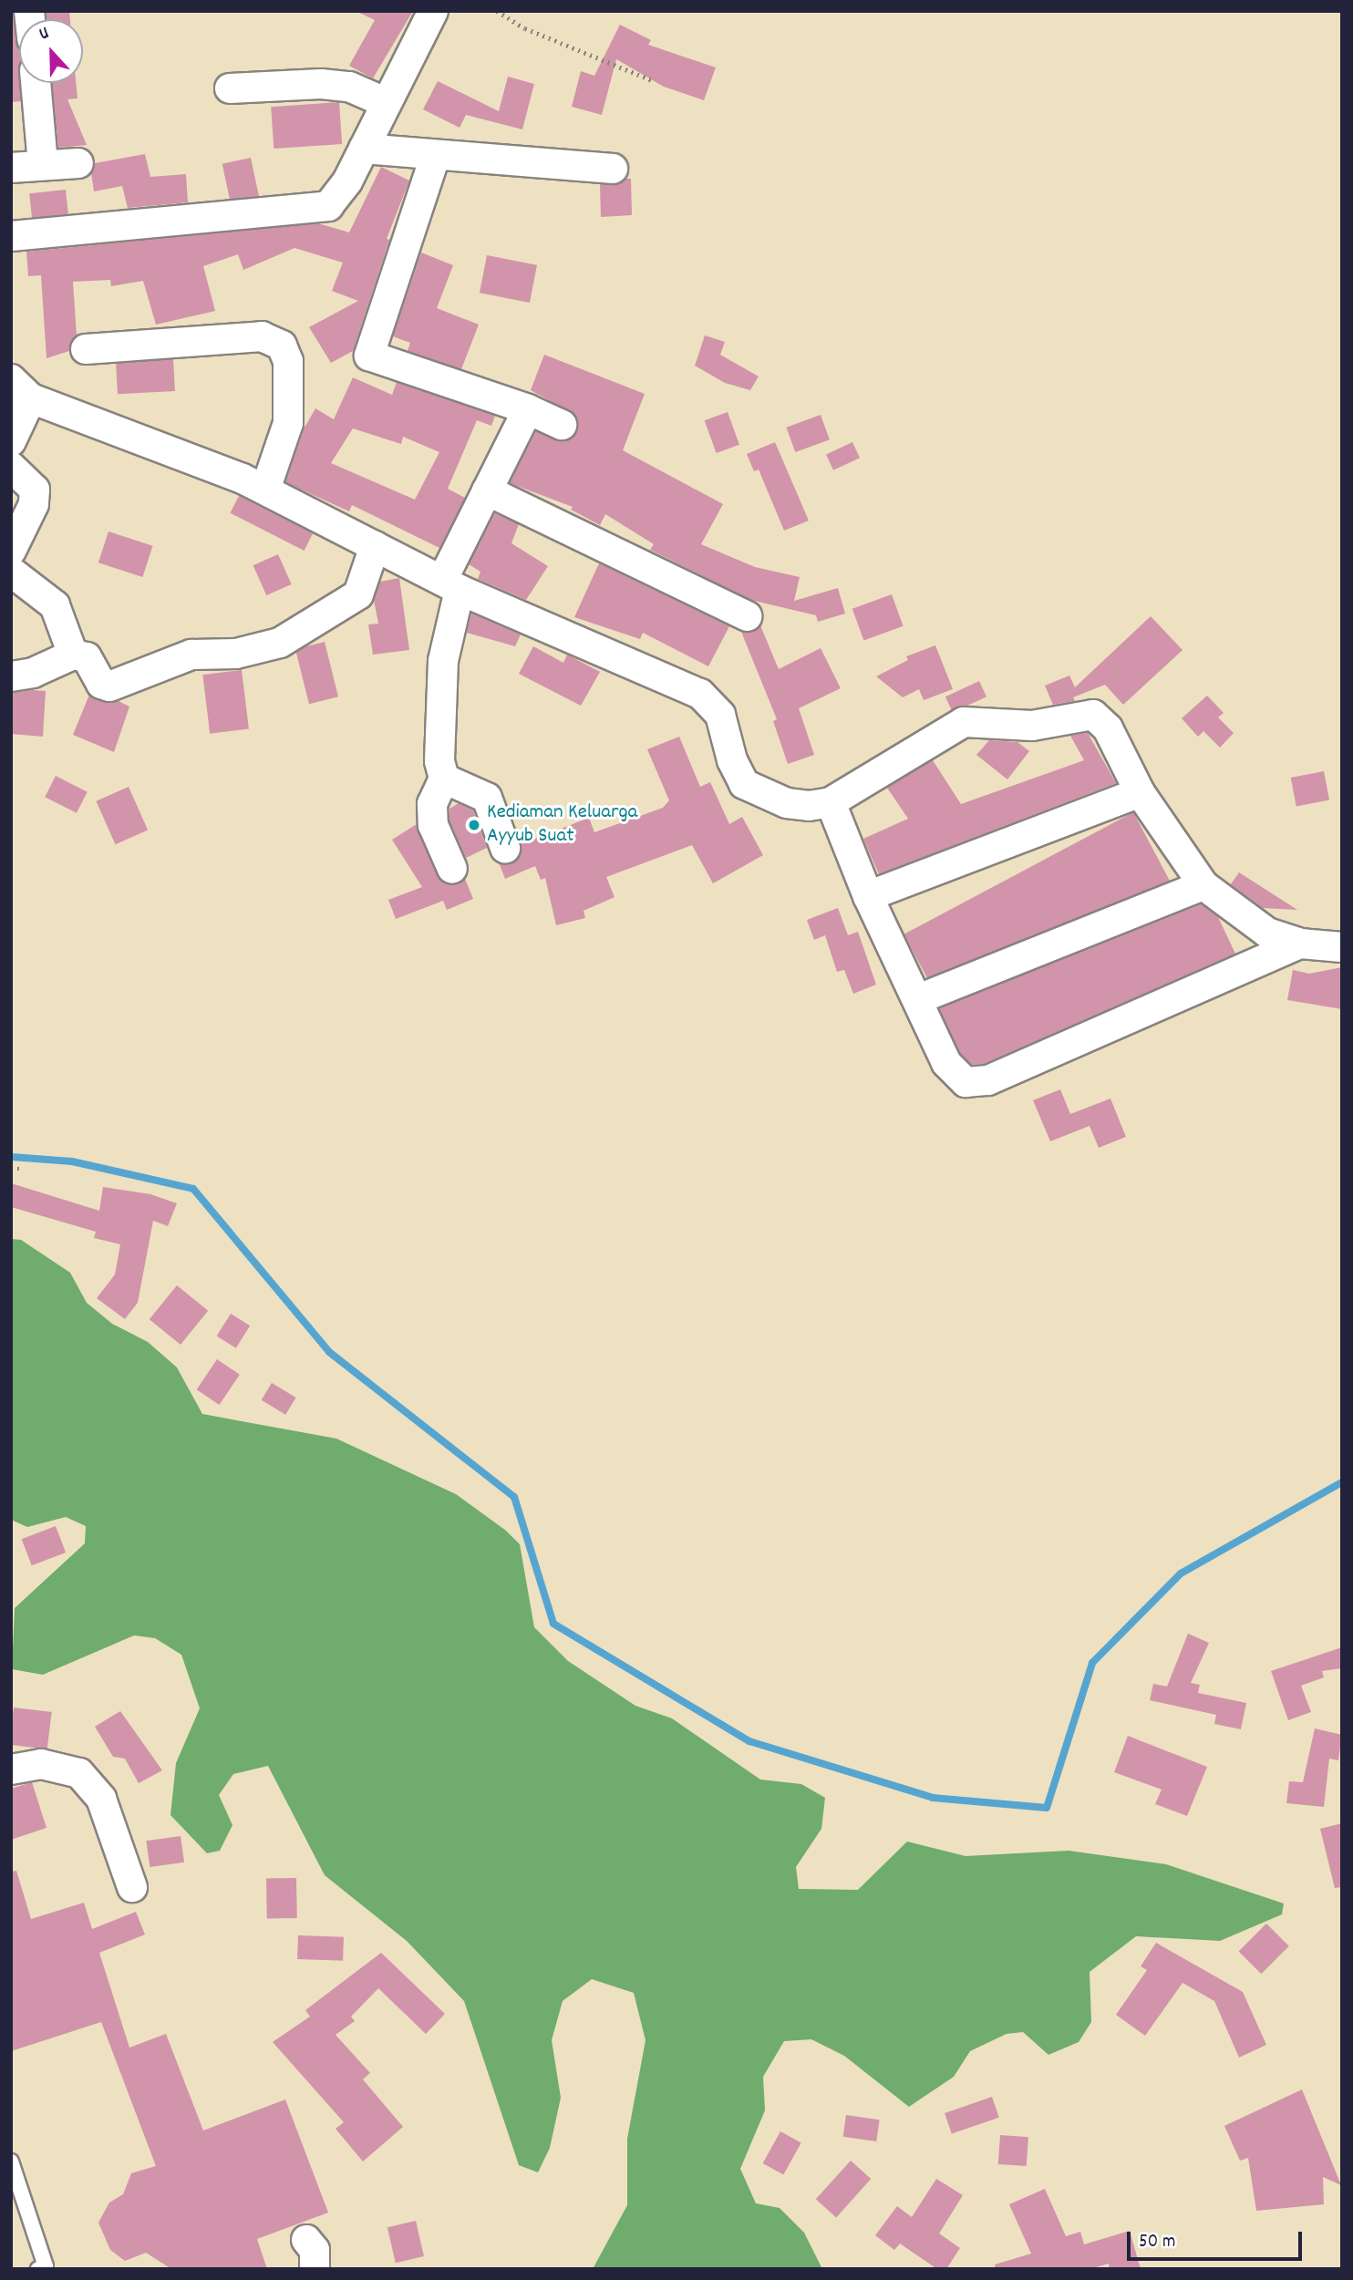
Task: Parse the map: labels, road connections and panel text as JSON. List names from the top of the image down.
{
  "places": ["Kediaman Keluarga Ayyub Suat"],
  "scale_bar": "50 m",
  "north": "top"
}
